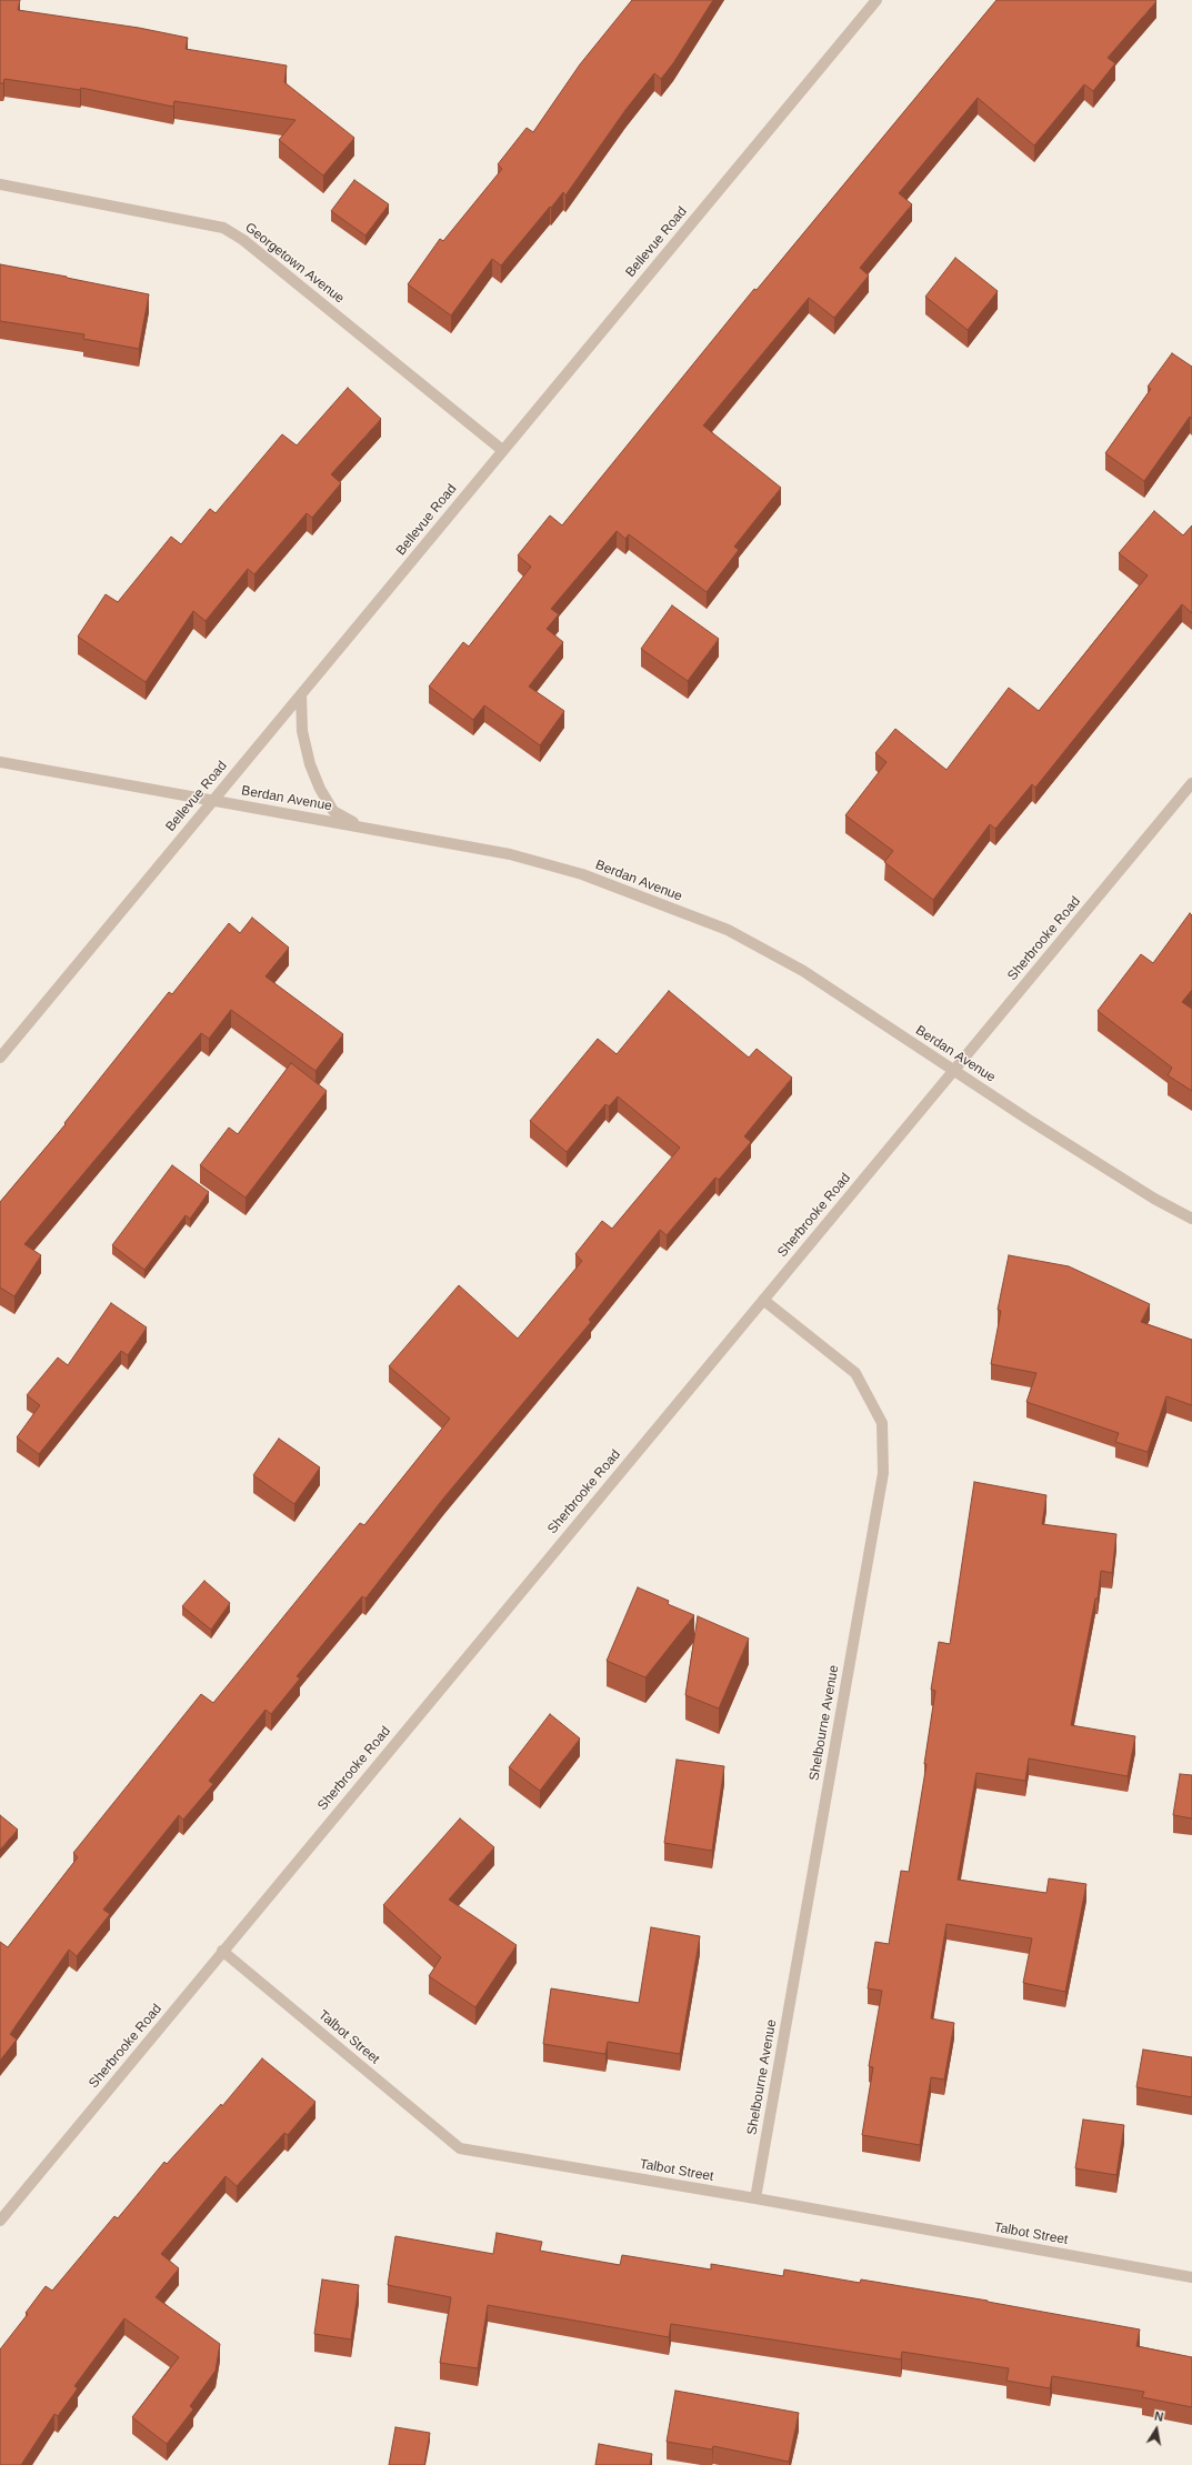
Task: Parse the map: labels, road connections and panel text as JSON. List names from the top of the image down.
{
  "streets": {
    "street": [
      "Bellevue Road",
      "Georgetown Avenue",
      "Berdan Avenue",
      "Sherbrooke Road",
      "Shelbourne Avenue",
      "Talbot Street"
    ]
  },
  "crossings": [
    ["Bellevue Road", "Georgetown Avenue"],
    ["Bellevue Road", "Berdan Avenue"],
    ["Berdan Avenue", "Sherbrooke Road"],
    ["Sherbrooke Road", "Shelbourne Avenue"],
    ["Sherbrooke Road", "Talbot Street"],
    ["Shelbourne Avenue", "Talbot Street"]
  ],
  "north": "top"
}
